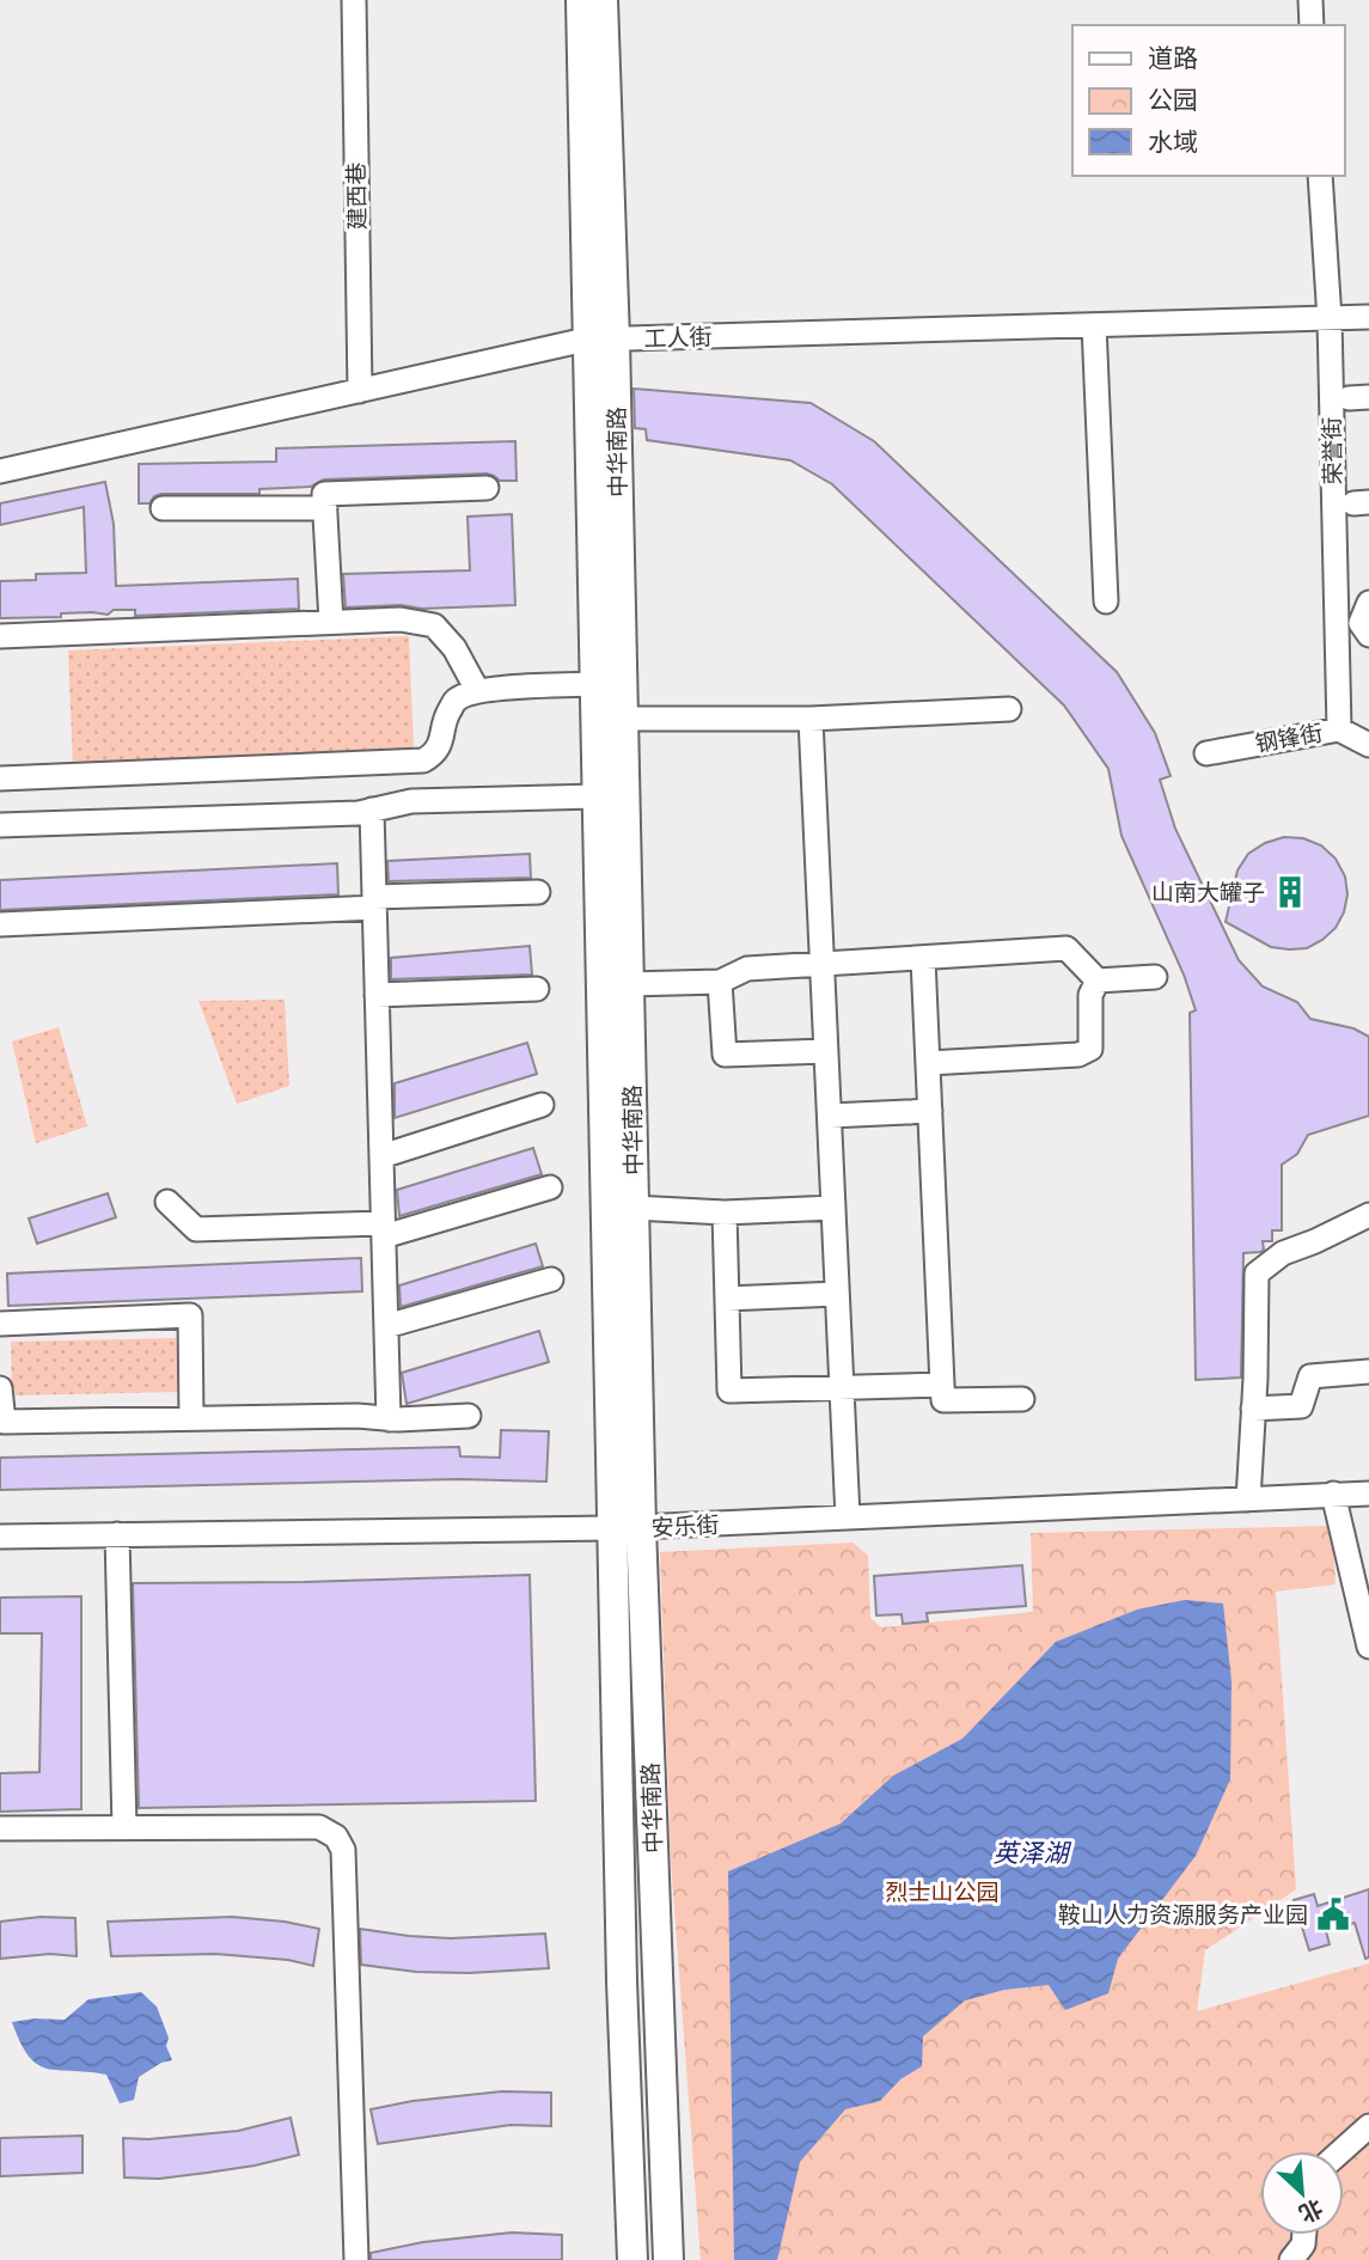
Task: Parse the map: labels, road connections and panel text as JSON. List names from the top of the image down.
{
  "streets": {
    "main road": ["中华南路"],
    "street": [
      "建西巷",
      "工人街",
      "荣誉街",
      "钢锋街",
      "安乐街"
    ]
  },
  "crossings": [
    ["建西巷", "工人街"],
    ["工人街", "荣誉街"],
    ["工人街", "中华南路"],
    ["荣誉街", "钢锋街"],
    ["中华南路", "安乐街"]
  ],
  "water": ["英泽湖"],
  "parks": ["烈士山公园"],
  "places": {
    "building": ["山南大罐子"],
    "public building": ["鞍山人力资源服务产业园"]
  },
  "legend": ["道路", "公园", "水域"],
  "north": "bottom right"
}
